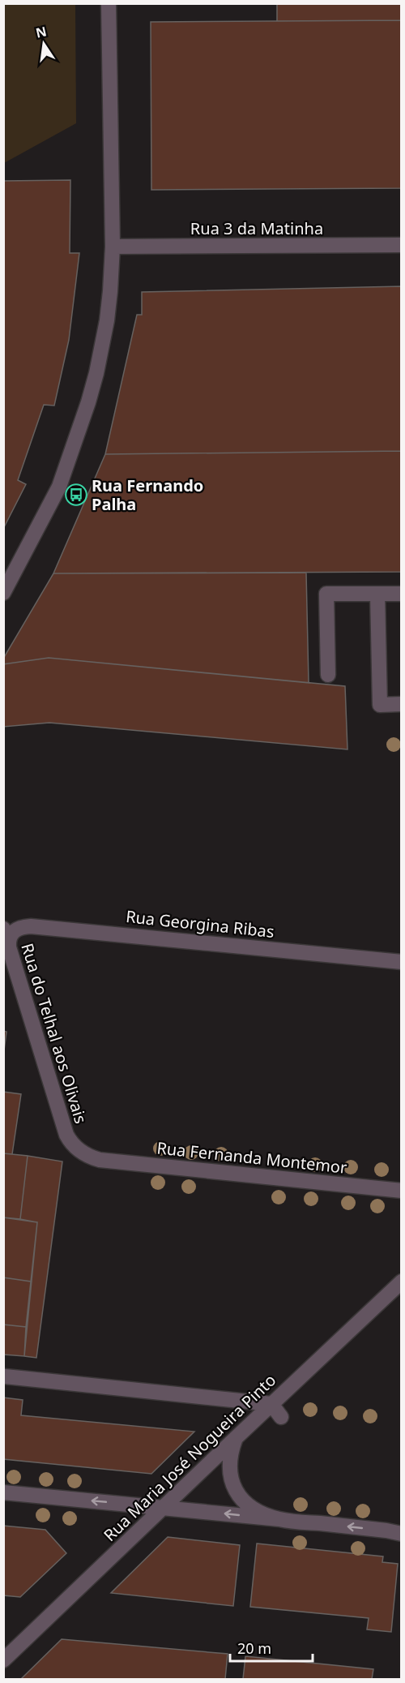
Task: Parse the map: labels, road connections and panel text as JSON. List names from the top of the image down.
{
  "streets": {
    "street": [
      "Rua 3 da Matinha",
      "Rua Georgina Ribas",
      "Rua do Telhal aos Olivais",
      "Rua Fernanda Montemor",
      "Rua Maria José Nogueira Pinto"
    ]
  },
  "crossings": [
    ["Rua Georgina Ribas", "Rua do Telhal aos Olivais"],
    ["Rua do Telhal aos Olivais", "Rua Fernanda Montemor"]
  ],
  "places": {
    "bus stop": ["Rua Fernando Palha"]
  },
  "scale_bar": "20 m",
  "north": "top"
}
